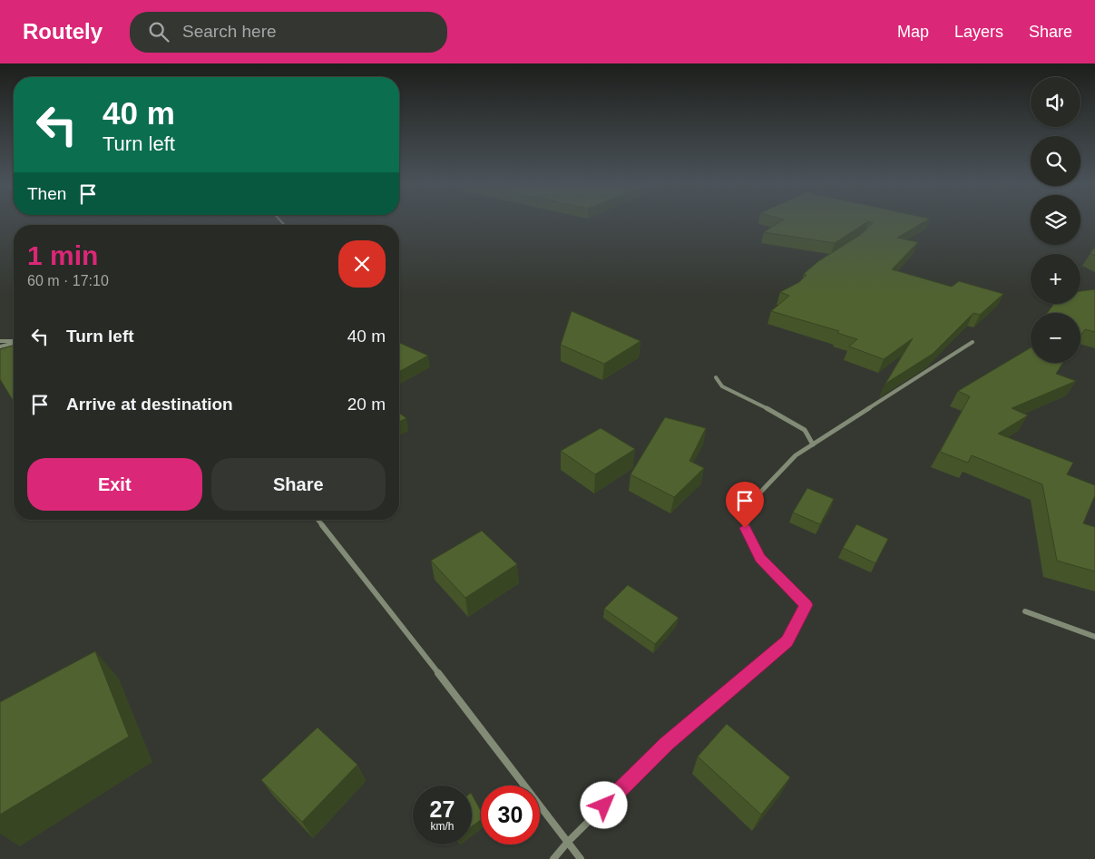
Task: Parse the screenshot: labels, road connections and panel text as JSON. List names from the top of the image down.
{
  "page": {
    "header": "Routely",
    "search": "Search here",
    "nav": ["Map", "Layers", "Share"],
    "map_buttons": ["+", "−"],
    "turn": ["40 m", "Turn left"],
    "then": "Then",
    "heading": ["1 min", "60 m · 17:10"],
    "list": [
      {
        "name": "Turn left",
        "value": "40 m"
      },
      {
        "name": "Arrive at destination",
        "value": "20 m"
      }
    ],
    "buttons": ["Exit", "Share"],
    "speed": "27 km/h",
    "limit": "30"
  }
}
